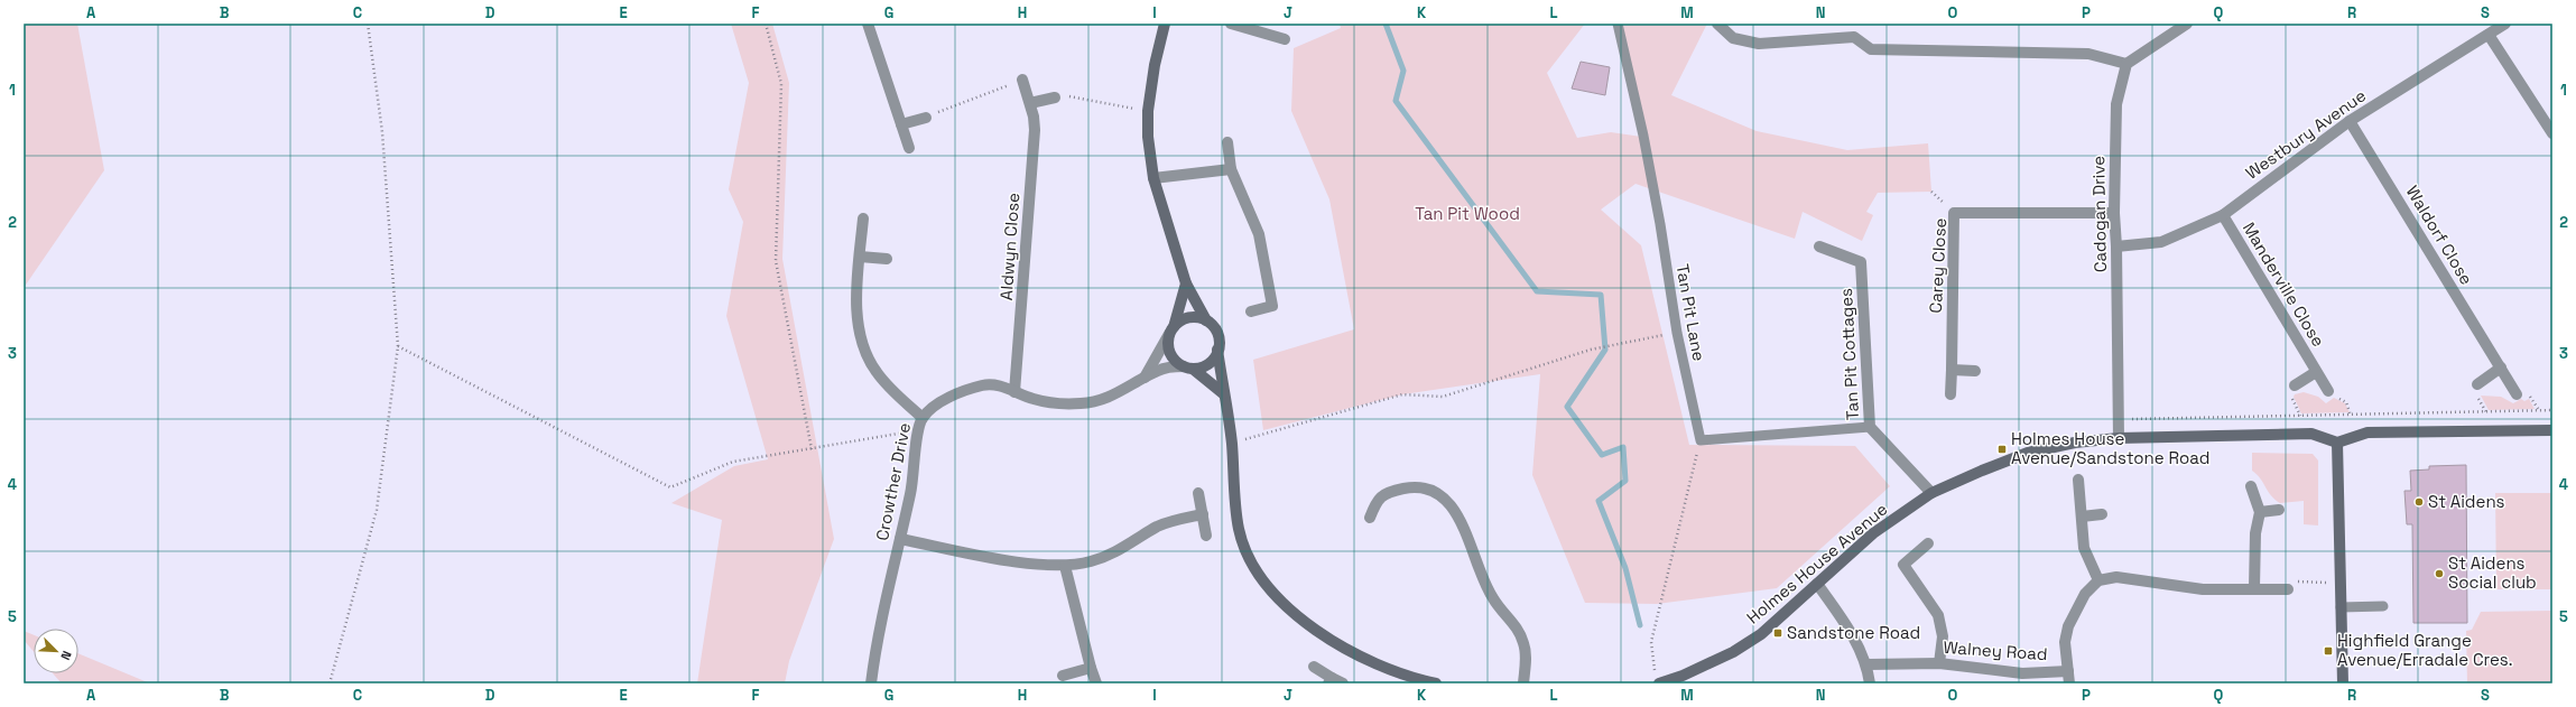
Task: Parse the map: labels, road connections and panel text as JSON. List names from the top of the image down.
{
  "streets": {
    "street": [
      "Westbury Avenue",
      "Cadogan Drive",
      "Waldorf Close",
      "Aldwyn Close",
      "Carey Close",
      "Manderville Close",
      "Tan Pit Cottages",
      "Crowther Drive",
      "Holmes House Avenue",
      "Walney Road"
    ],
    "lane": ["Tan Pit Lane"]
  },
  "crossings": [
    ["Westbury Avenue", "Cadogan Drive"],
    ["Westbury Avenue", "Waldorf Close"],
    ["Westbury Avenue", "Manderville Close"],
    ["Cadogan Drive", "Carey Close"],
    ["Cadogan Drive", "Holmes House Avenue"],
    ["Aldwyn Close", "Crowther Drive"],
    ["Tan Pit Cottages", "Holmes House Avenue"]
  ],
  "parks": ["Tan Pit Wood"],
  "places": {
    "transit": ["Holmes House Avenue/Sandstone Road", "Sandstone Road", "Highfield Grange Avenue/Erradale Cres."],
    "other": ["St Aidens", "St Aidens Social club"]
  },
  "north": "bottom right",
  "grid": {
    "columns": [
      "A",
      "B",
      "C",
      "D",
      "E",
      "F",
      "G",
      "H",
      "I",
      "J",
      "K",
      "L",
      "M",
      "N",
      "O",
      "P",
      "Q",
      "R",
      "S"
    ],
    "rows": [
      "1",
      "2",
      "3",
      "4",
      "5"
    ]
  }
}
